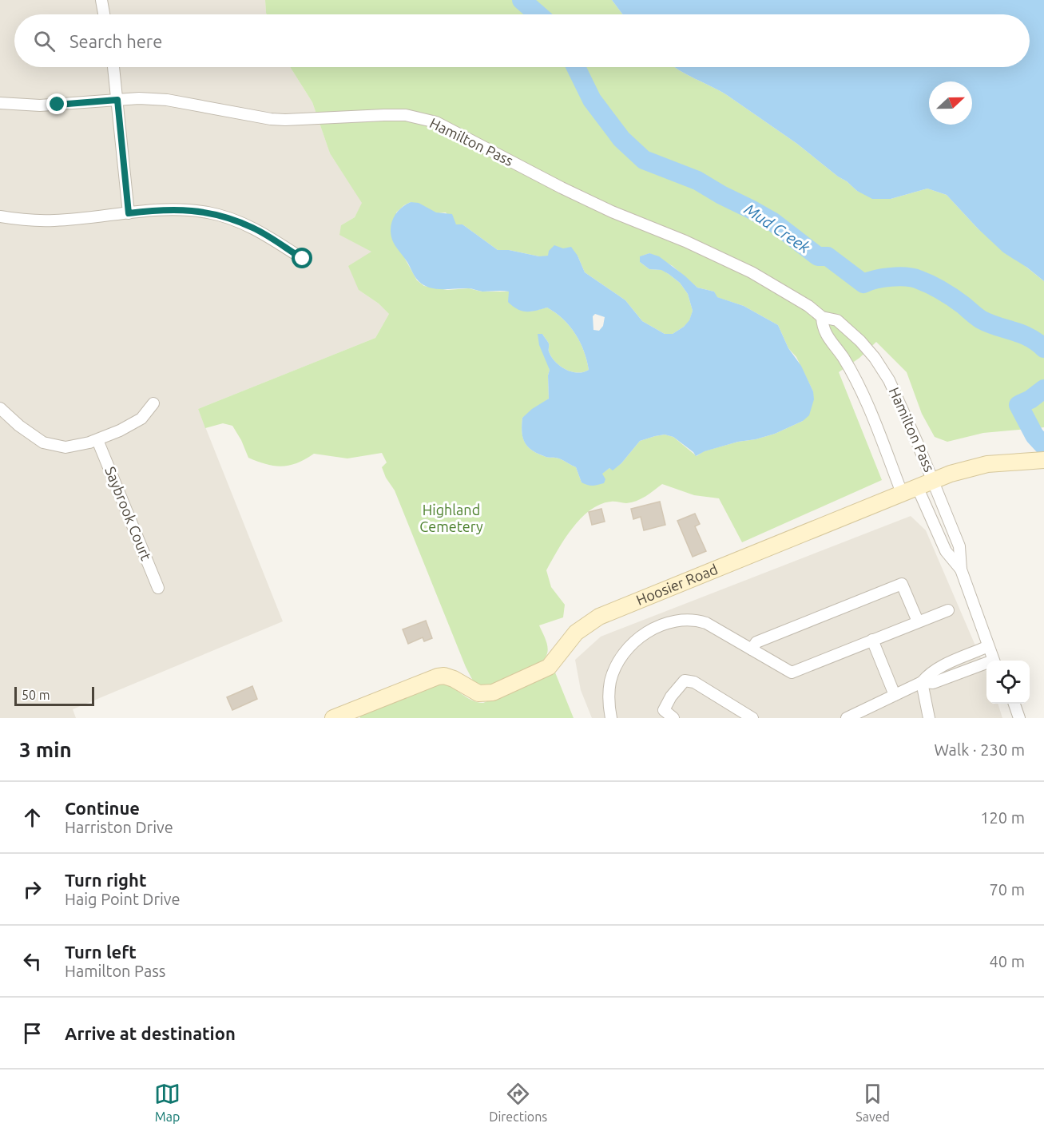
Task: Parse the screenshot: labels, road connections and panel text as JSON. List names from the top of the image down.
{
  "streets": {
    "street": ["Hamilton Pass", "Saybrook Court", "Hoosier Road"]
  },
  "crossings": [
    ["Hamilton Pass", "Hoosier Road"]
  ],
  "water": ["Mud Creek"],
  "parks": ["Highland Cemetery"],
  "scale_bar": "50 m",
  "north": "right",
  "page": {
    "search": "Search here",
    "scale": "50 m",
    "heading": ["3 min", "Walk · 230 m"],
    "list": [
      ["Continue", "Harriston Drive", "120 m"],
      ["Turn right", "Haig Point Drive", "70 m"],
      ["Turn left", "Hamilton Pass", "40 m"],
      "Arrive at destination"
    ],
    "nav": ["Map", "Directions", "Saved"]
  }
}
